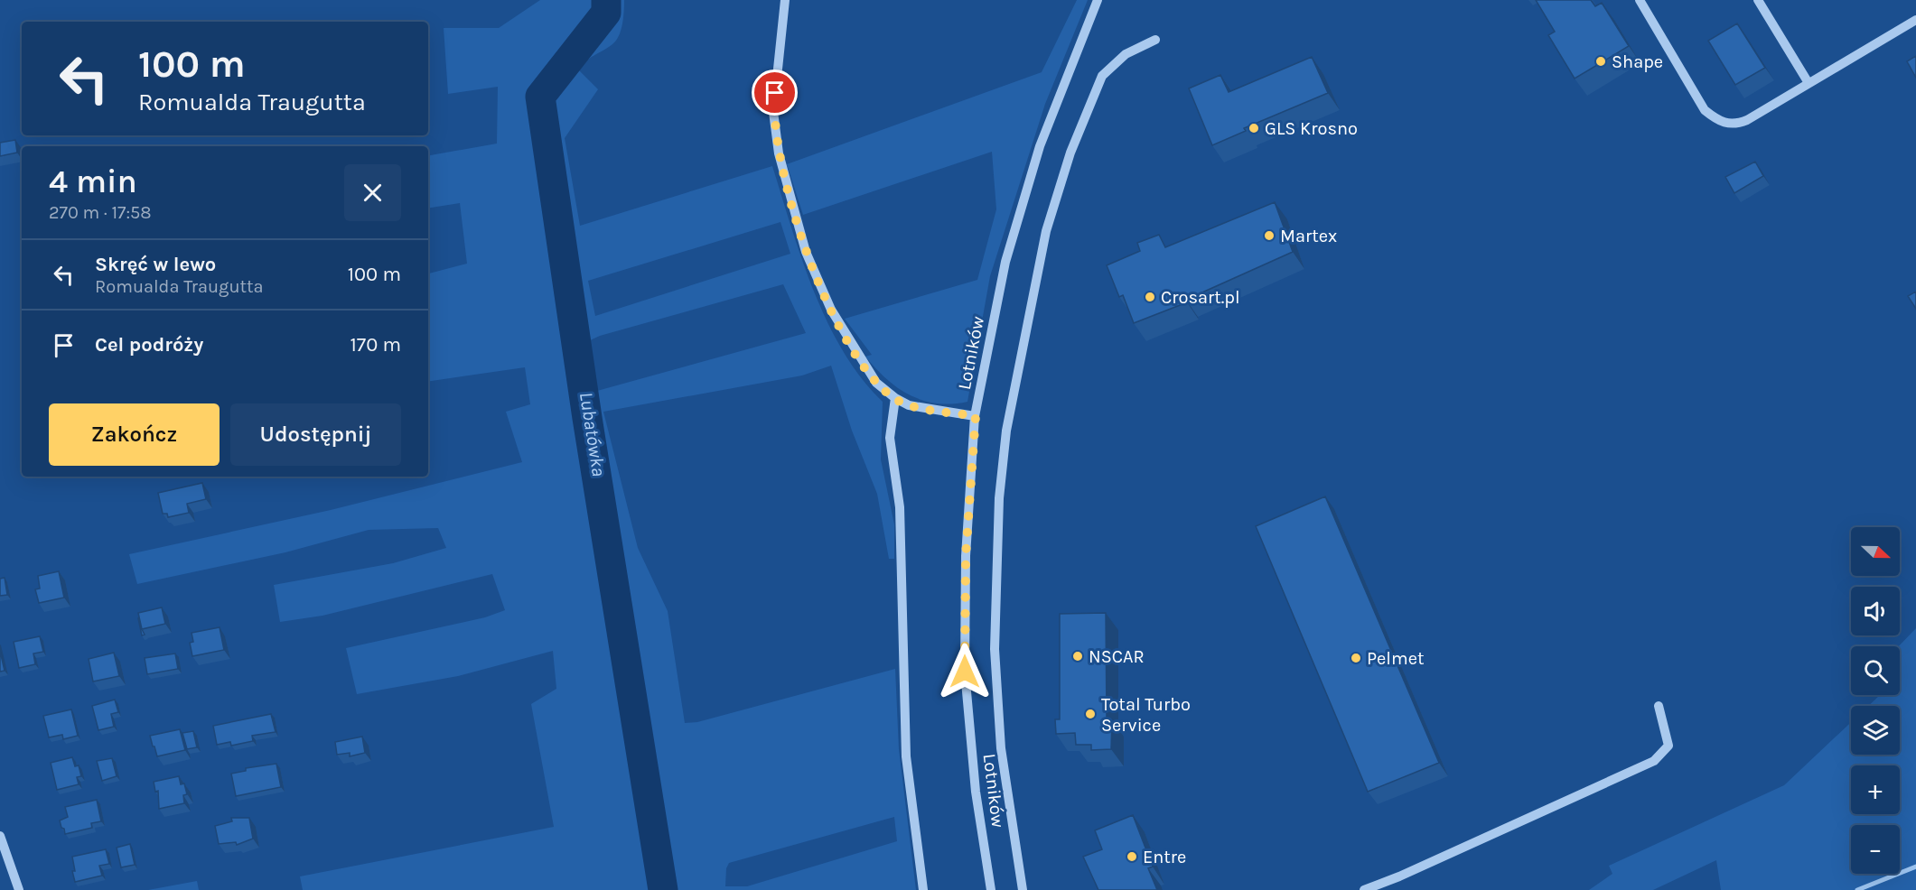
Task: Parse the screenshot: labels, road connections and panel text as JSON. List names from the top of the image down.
{
  "streets": {
    "street": ["Lotników"]
  },
  "water": ["Lubatówka"],
  "places": [
    "Shape",
    "GLS Krosno",
    "Martex",
    "Crosart.pl",
    "NSCAR",
    "Pelmet",
    "Total Turbo Service",
    "Entre"
  ],
  "north": "right",
  "page": {
    "turn": ["100 m", "Romualda Traugutta"],
    "heading": ["4 min", "270 m · 17:58"],
    "list": [
      {
        "name": "Skręć w lewo",
        "note": "Romualda Traugutta",
        "value": "100 m"
      },
      {
        "name": "Cel podróży",
        "value": "170 m"
      }
    ],
    "buttons": ["Zakończ", "Udostępnij"],
    "map_buttons": ["+", "−"]
  }
}
